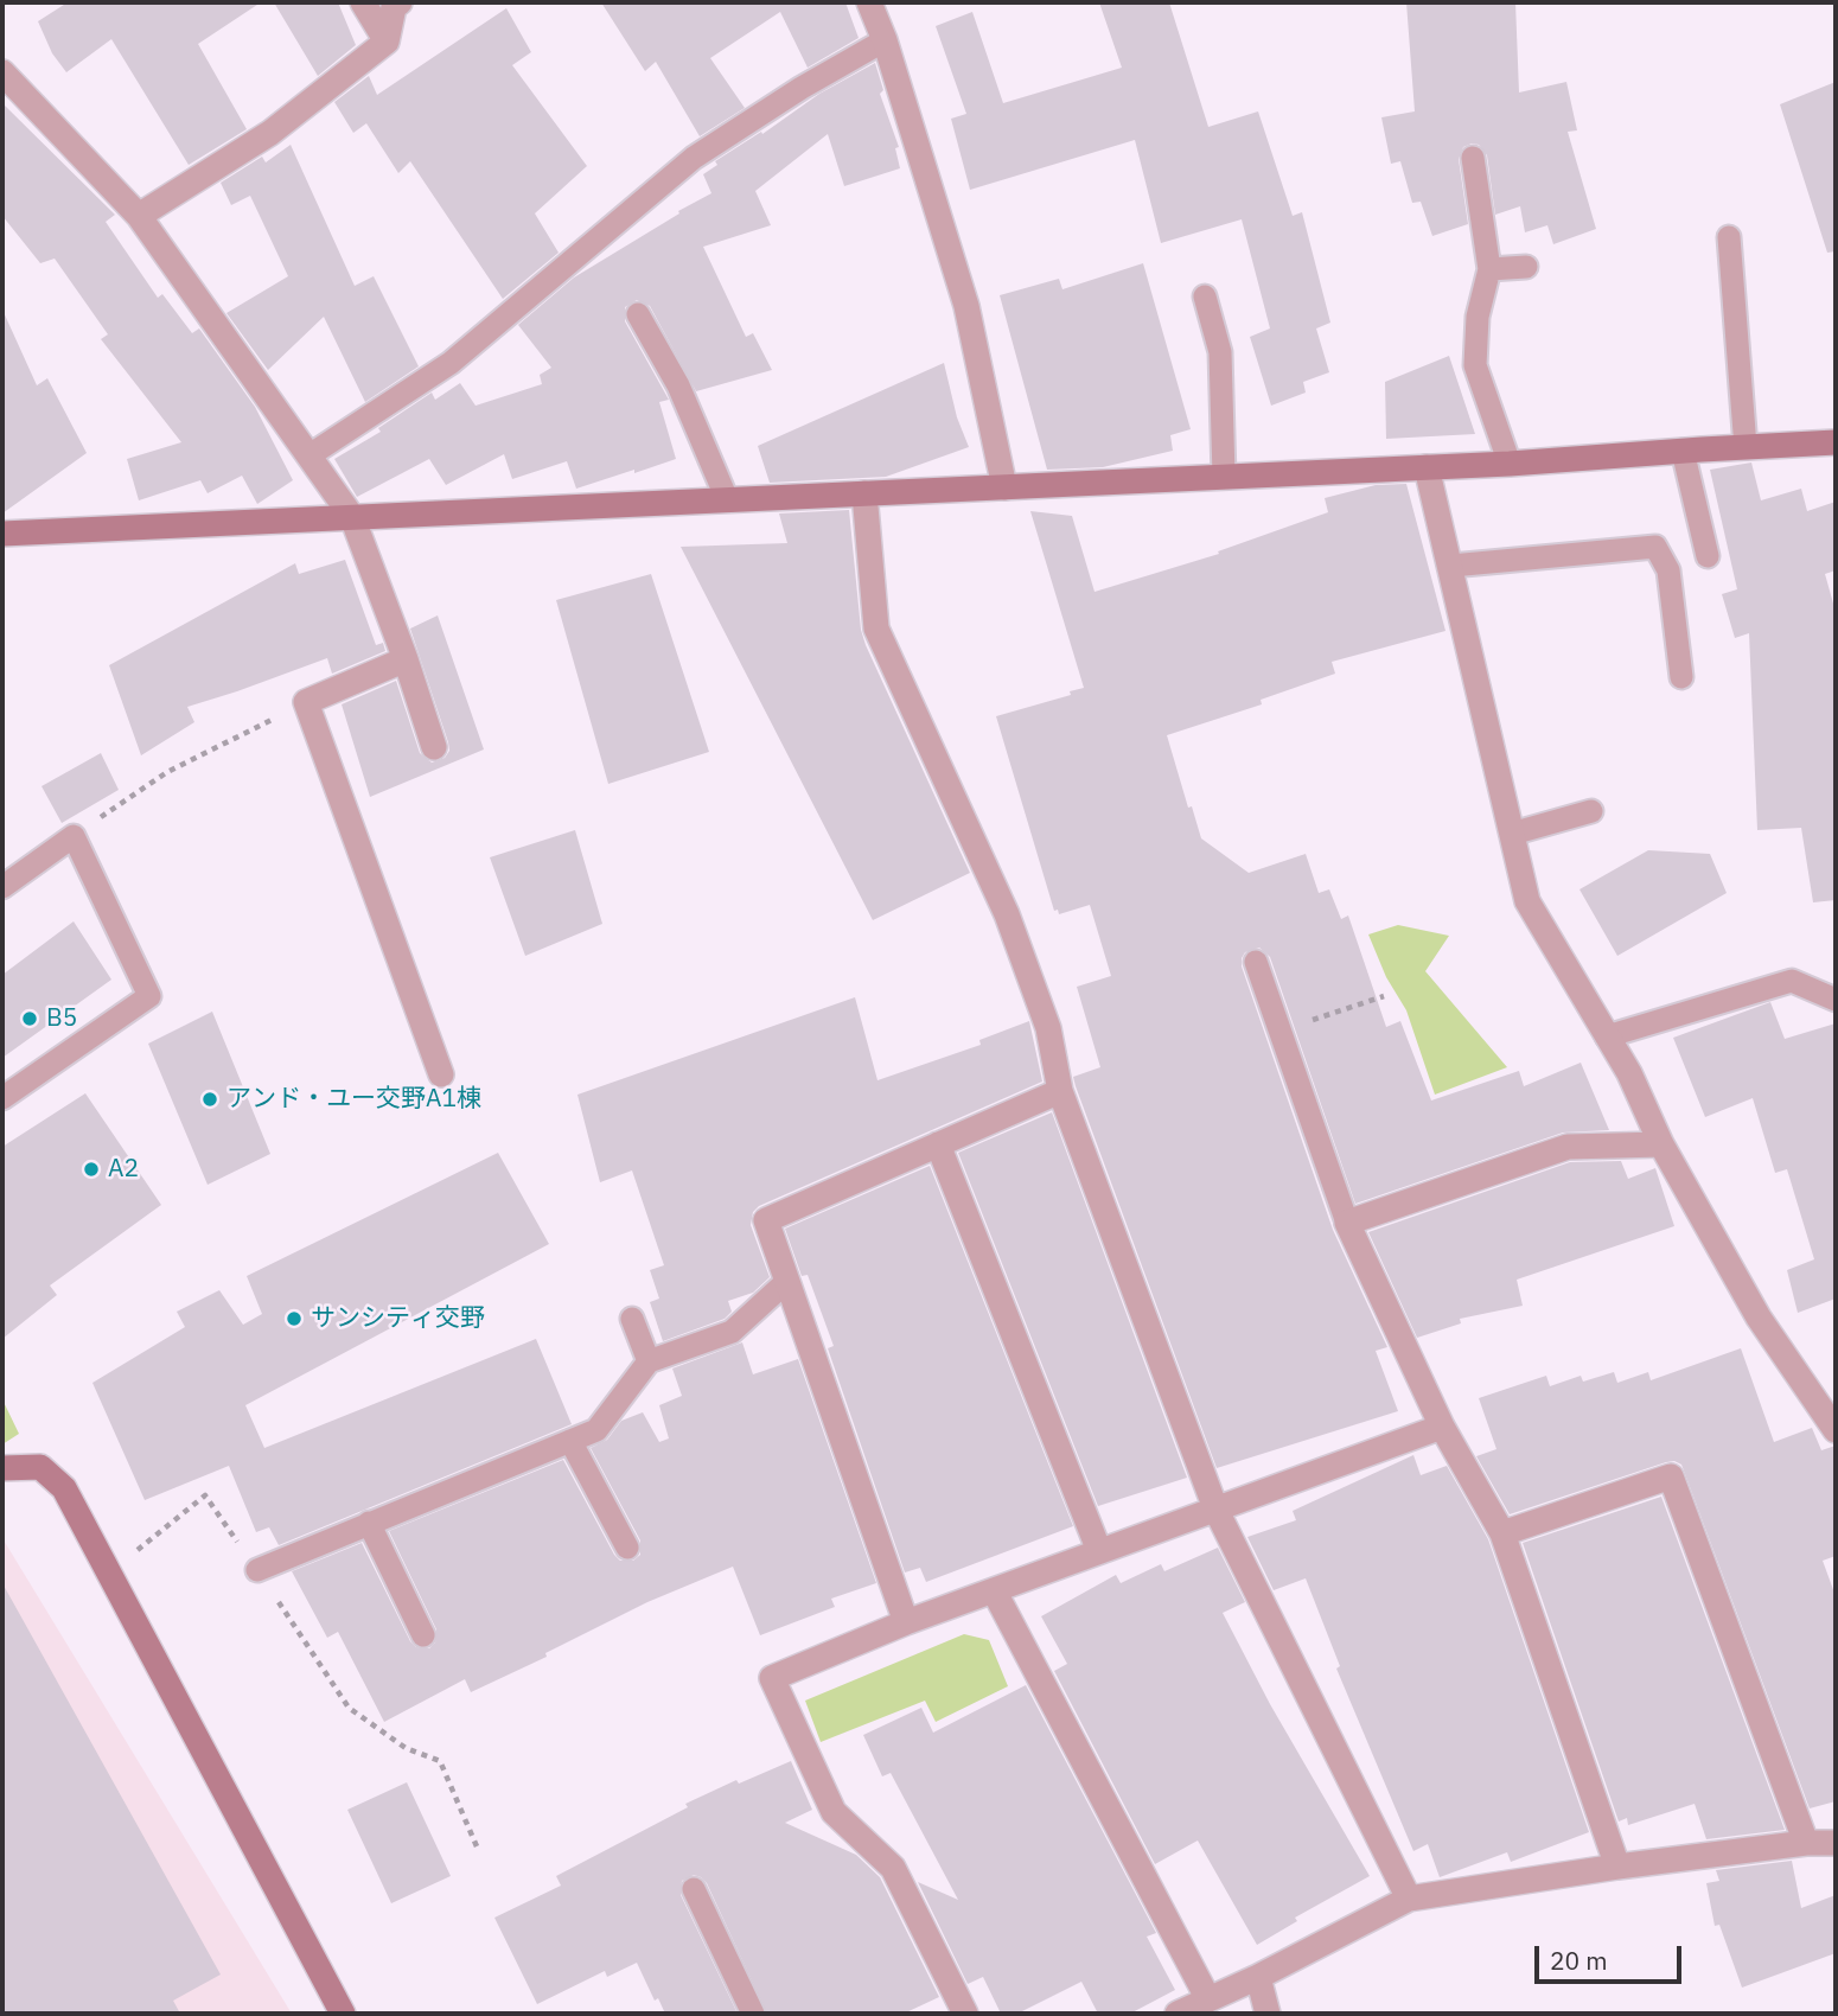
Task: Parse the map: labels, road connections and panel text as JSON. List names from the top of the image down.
{
  "places": [
    "B5",
    "アンド・ユー交野A1棟",
    "A2",
    "サンシティ交野"
  ],
  "scale_bar": "20 m"
}
